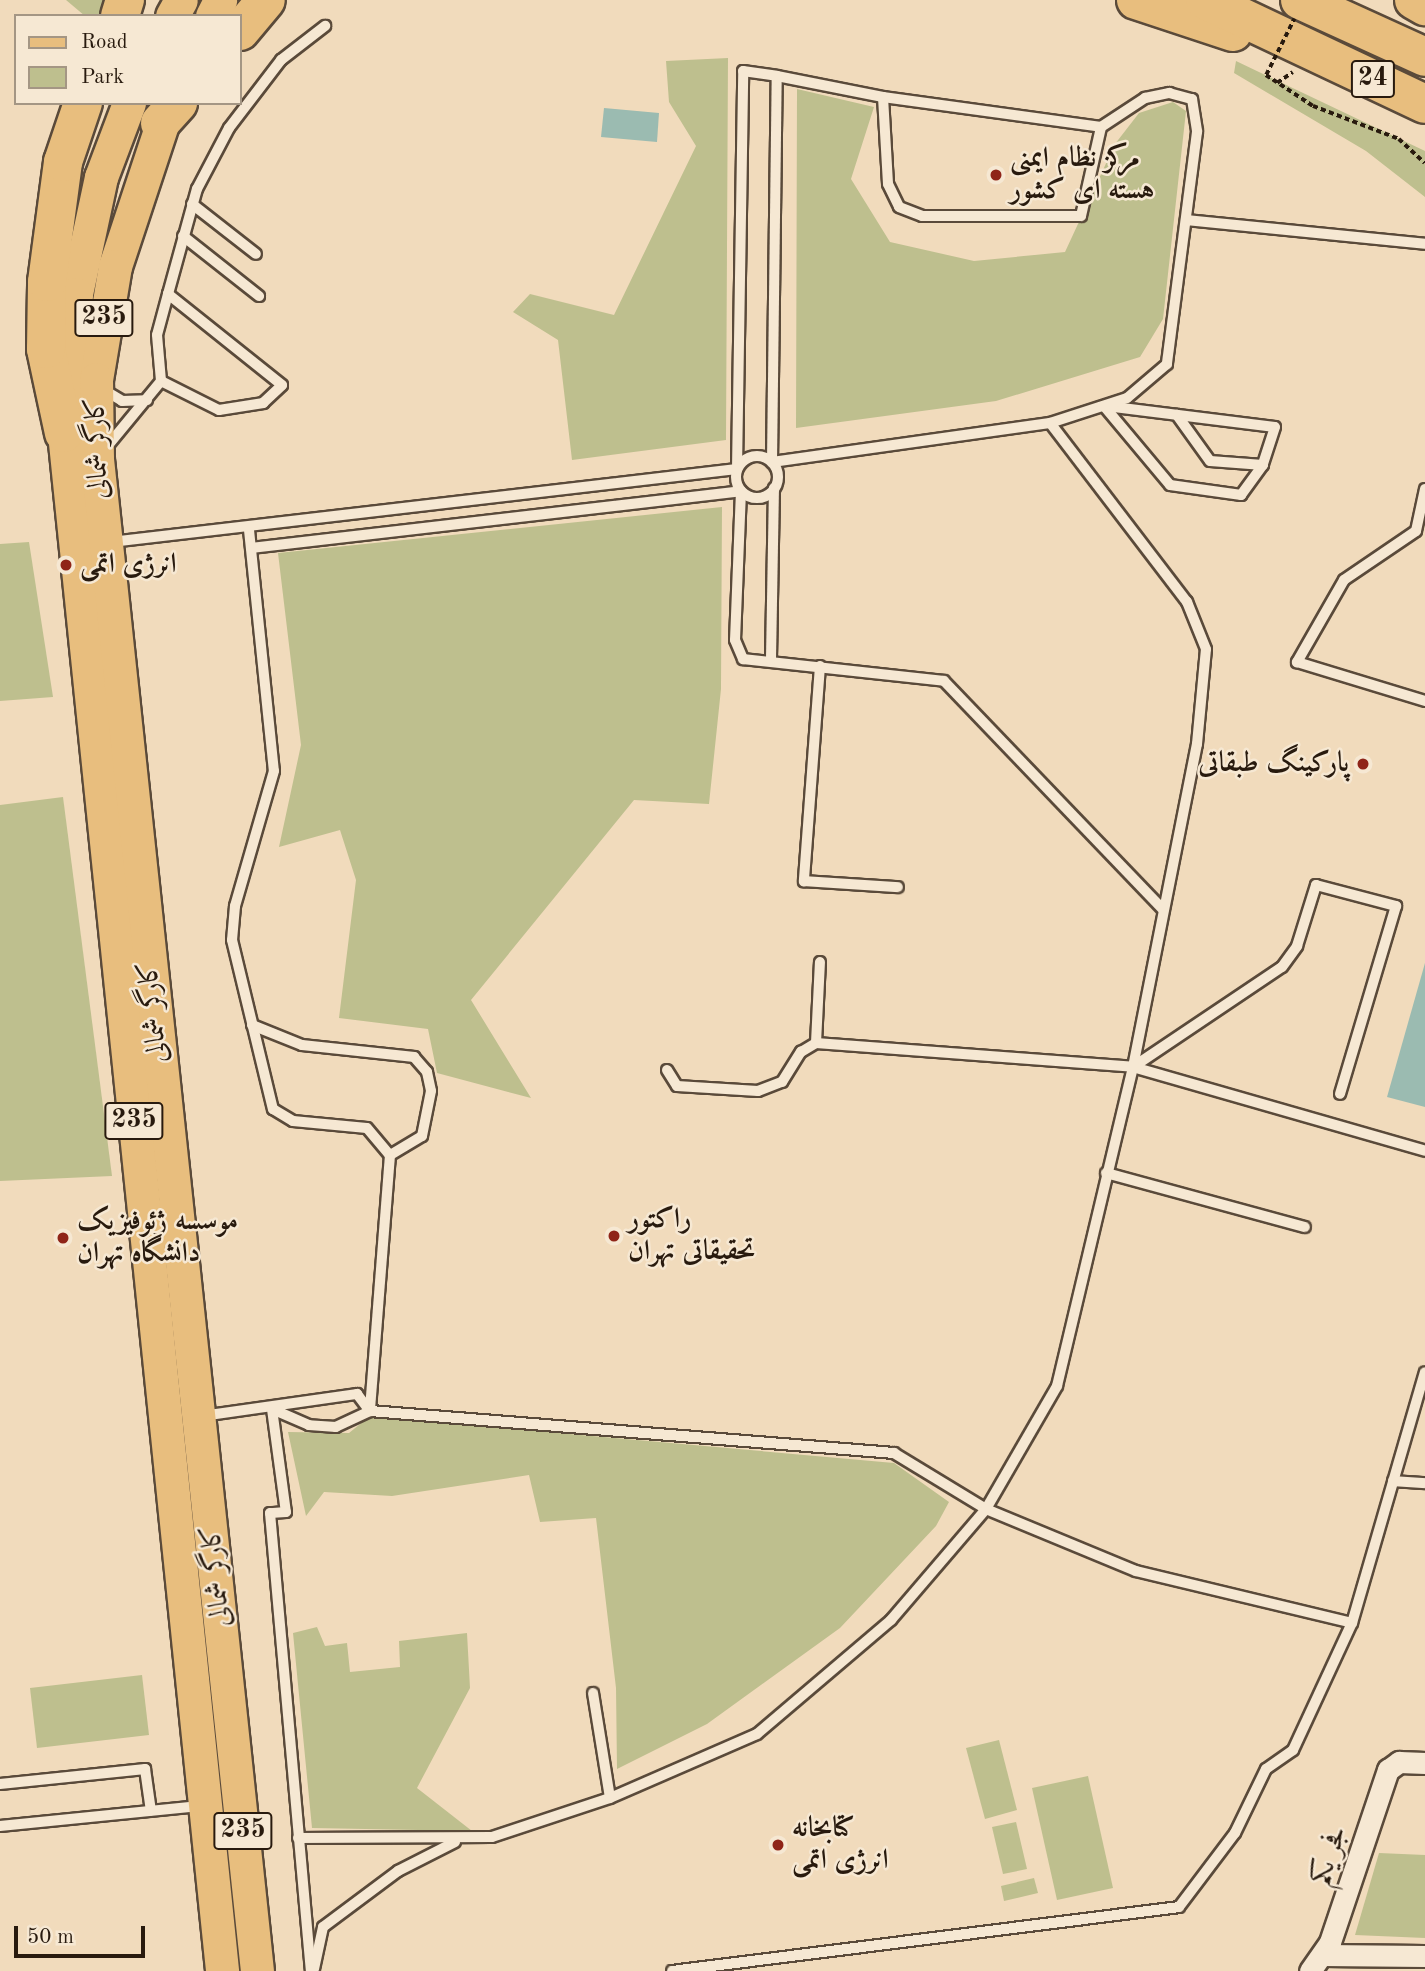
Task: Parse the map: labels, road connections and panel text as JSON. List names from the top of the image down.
{
  "streets": {
    "highway": ["24"],
    "main road": ["235", "کارگر شمالی"],
    "street": ["فجر یکم"]
  },
  "places": [
    "مرکز نظام ایمنی هسته ای کشور",
    "انرژی اتمی",
    "پارکینگ طبقاتی",
    "راکتور تحقیقاتی تهران",
    "موسسه ژئوفیزیک دانشگاه تهران",
    "کتابخانه انرژی اتمی"
  ],
  "legend": ["Road", "Park"],
  "scale_bar": "50 m"
}
